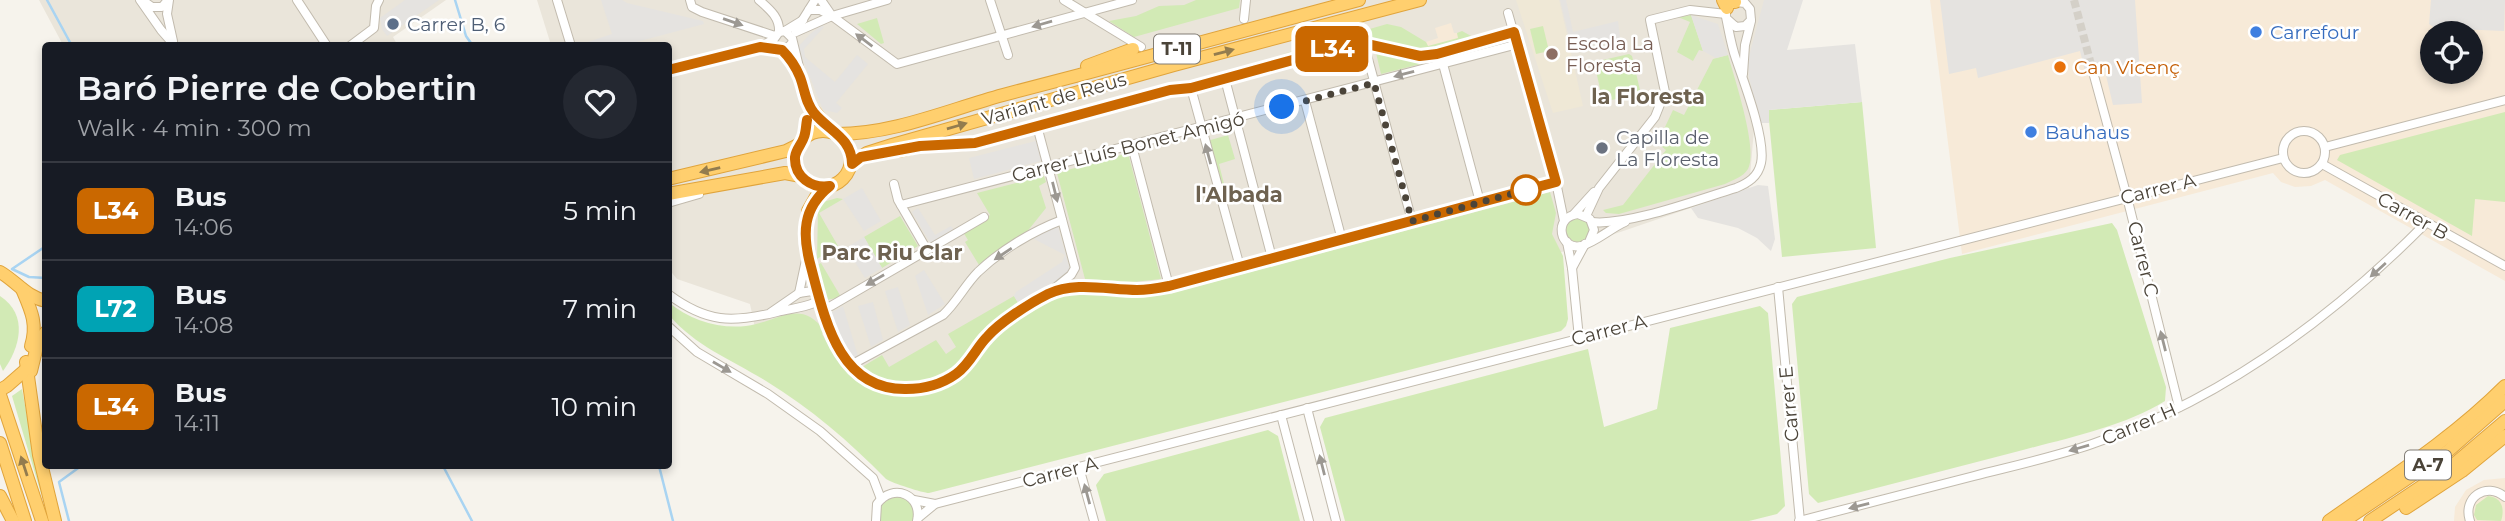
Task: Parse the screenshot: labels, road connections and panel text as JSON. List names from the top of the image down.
{
  "streets": {
    "highway": ["T-11", "Variant de Reus", "A-7"],
    "street": [
      "Carrer Lluís Bonet Amigó",
      "Carrer A",
      "Carrer B",
      "Carrer C",
      "Carrer E",
      "Carrer H"
    ]
  },
  "crossings": [
    ["T-11", "Variant de Reus"],
    ["Carrer A", "Carrer B"],
    ["Carrer A", "Carrer C"],
    ["Carrer A", "Carrer E"],
    ["Carrer B", "Carrer H"],
    ["Carrer C", "Carrer H"],
    ["Carrer E", "Carrer H"]
  ],
  "one_way": ["Carrer C", "Carrer H"],
  "districts": ["la Floresta", "l'Albada", "Parc Riu Clar"],
  "places": [
    "Carrer B, 6",
    "Carrefour",
    "Escola La Floresta",
    "Can Vicenç",
    "Bauhaus",
    "Capilla de La Floresta"
  ],
  "lines": ["bus line L34"],
  "page": {
    "on_map": "L34",
    "heading": ["Baró Pierre de Cobertin", "Walk · 4 min · 300 m"],
    "list": [
      {
        "mark": "L34",
        "name": "Bus",
        "note": "14:06",
        "value": "5 min"
      },
      {
        "mark": "L72",
        "name": "Bus",
        "note": "14:08",
        "value": "7 min"
      },
      {
        "mark": "L34",
        "name": "Bus",
        "note": "14:11",
        "value": "10 min"
      }
    ]
  }
}
